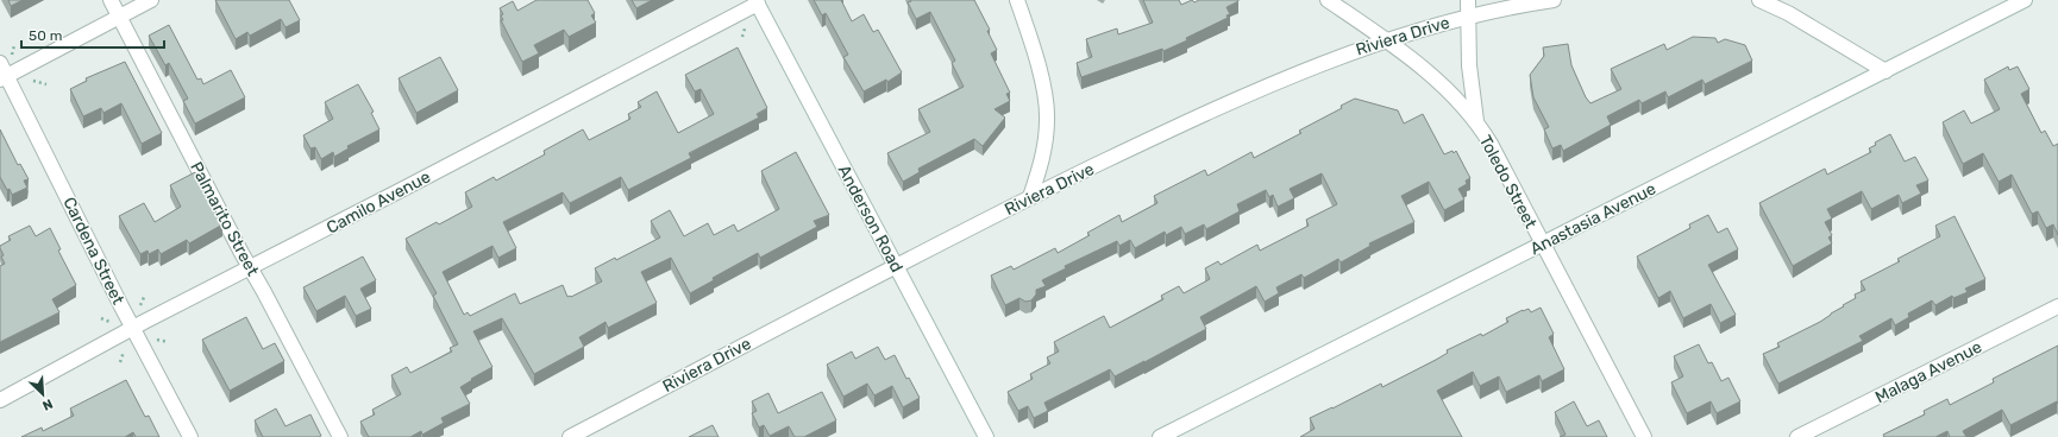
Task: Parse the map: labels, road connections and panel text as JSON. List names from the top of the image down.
{
  "streets": {
    "street": [
      "Riviera Drive",
      "Toledo Street",
      "Camilo Avenue",
      "Palmarito Street",
      "Anderson Road",
      "Anastasia Avenue",
      "Cardena Street",
      "Malaga Avenue"
    ]
  },
  "crossings": [
    ["Riviera Drive", "Toledo Street"],
    ["Riviera Drive", "Anderson Road"],
    ["Toledo Street", "Anastasia Avenue"],
    ["Camilo Avenue", "Palmarito Street"],
    ["Camilo Avenue", "Anderson Road"],
    ["Camilo Avenue", "Cardena Street"]
  ],
  "scale_bar": "50 m",
  "north": "bottom right"
}
